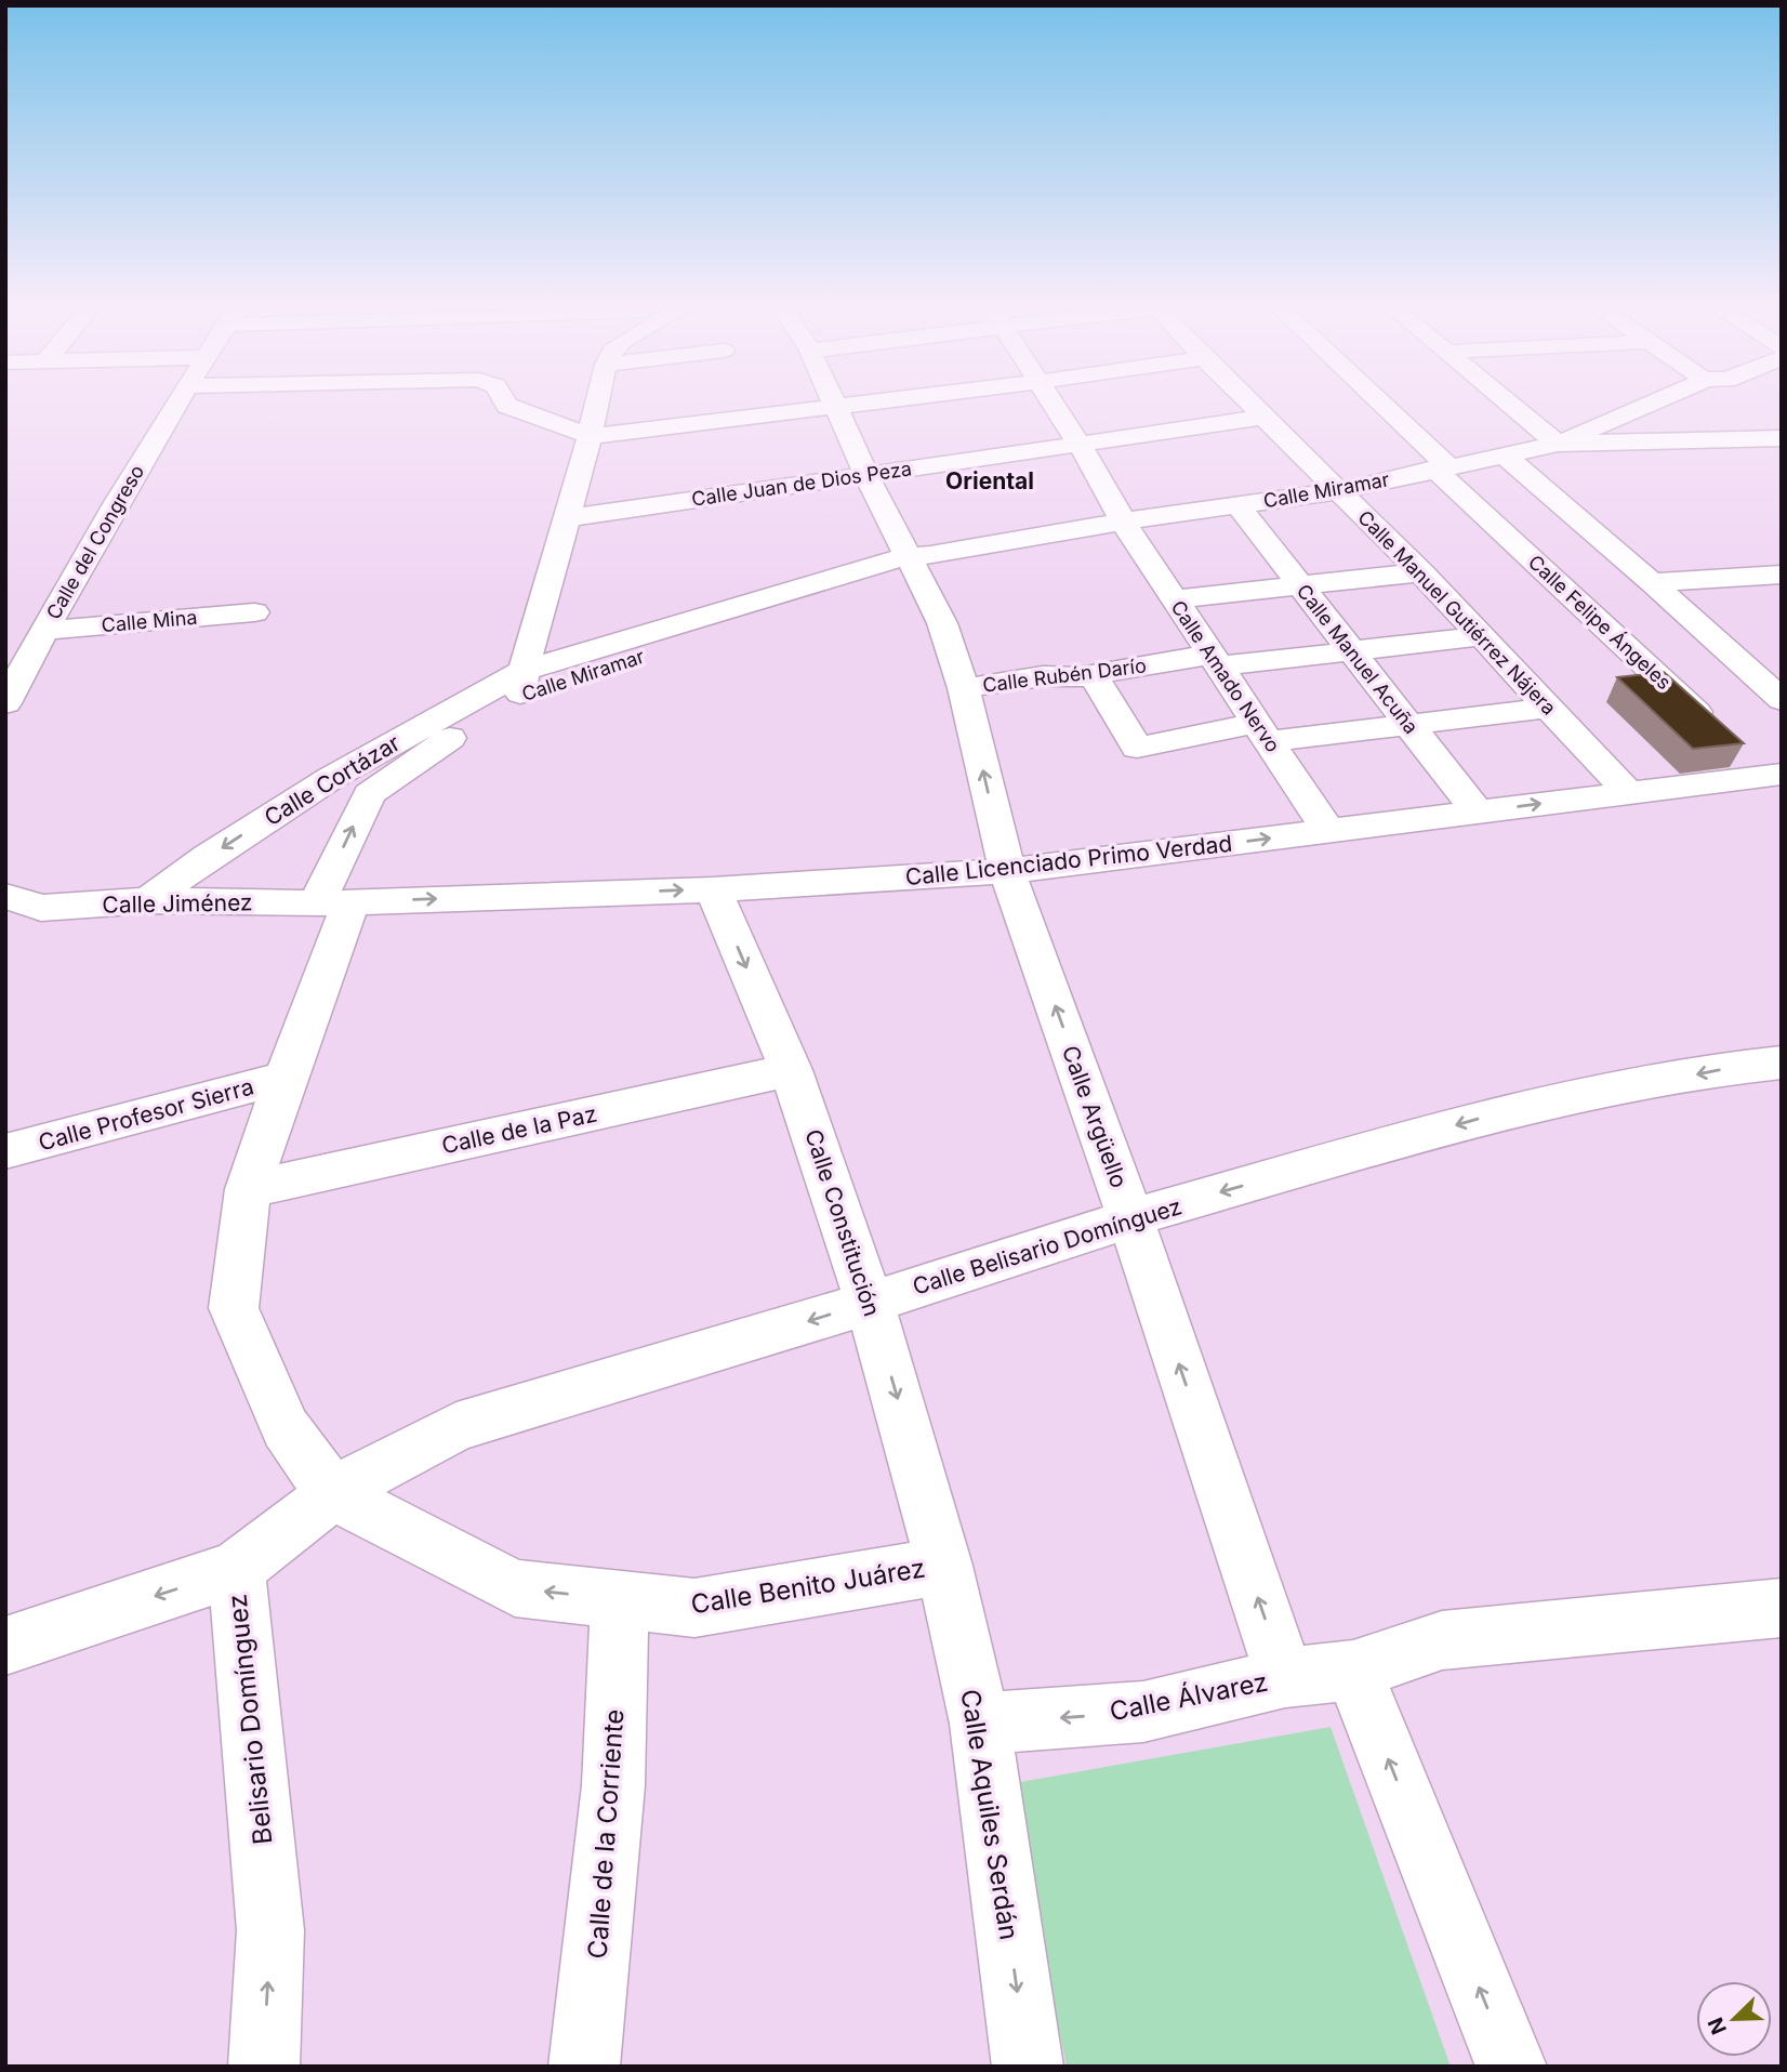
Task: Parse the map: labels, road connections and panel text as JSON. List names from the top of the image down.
{
  "streets": {
    "street": [
      "Calle Juan de Dios Peza",
      "Calle Miramar",
      "Calle del Congreso",
      "Calle Manuel Gutiérrez Nájera",
      "Calle Mina",
      "Calle Felipe Ángeles",
      "Calle Manuel Acuña",
      "Calle Rubén Darío",
      "Calle Amado Nervo",
      "Calle Cortázar",
      "Calle Licenciado Primo Verdad",
      "Calle Jiménez",
      "Calle Profesor Sierra",
      "Calle Argüello",
      "Calle de la Paz",
      "Calle Constitución",
      "Calle Belisario Domínguez",
      "Calle Benito Juárez",
      "Calle Álvarez",
      "Belisario Domínguez",
      "Calle Aquiles Serdán",
      "Calle de la Corriente"
    ]
  },
  "crossings": [
    ["Calle Juan de Dios Peza", "Calle Manuel Gutiérrez Nájera"],
    ["Calle Juan de Dios Peza", "Calle Amado Nervo"],
    ["Calle Juan de Dios Peza", "Calle Argüello"],
    ["Calle Miramar", "Calle Manuel Gutiérrez Nájera"],
    ["Calle Miramar", "Calle Felipe Ángeles"],
    ["Calle Miramar", "Calle Manuel Acuña"],
    ["Calle Miramar", "Calle Amado Nervo"],
    ["Calle Miramar", "Calle Cortázar"],
    ["Calle Miramar", "Calle Licenciado Primo Verdad"],
    ["Calle Miramar", "Calle Jiménez"],
    ["Calle Miramar", "Calle Profesor Sierra"],
    ["Calle Miramar", "Calle Argüello"],
    ["Calle Miramar", "Calle de la Paz"],
    ["Calle Miramar", "Calle Belisario Domínguez"],
    ["Calle Miramar", "Calle Benito Juárez"],
    ["Calle del Congreso", "Calle Mina"],
    ["Calle Manuel Gutiérrez Nájera", "Calle Rubén Darío"],
    ["Calle Manuel Gutiérrez Nájera", "Calle Licenciado Primo Verdad"],
    ["Calle Manuel Acuña", "Calle Rubén Darío"],
    ["Calle Manuel Acuña", "Calle Licenciado Primo Verdad"],
    ["Calle Rubén Darío", "Calle Amado Nervo"],
    ["Calle Rubén Darío", "Calle Argüello"],
    ["Calle Amado Nervo", "Calle Licenciado Primo Verdad"],
    ["Calle Cortázar", "Calle Jiménez"],
    ["Calle Licenciado Primo Verdad", "Calle Jiménez"],
    ["Calle Licenciado Primo Verdad", "Calle Argüello"],
    ["Calle Licenciado Primo Verdad", "Calle Constitución"],
    ["Calle Argüello", "Calle Belisario Domínguez"],
    ["Calle Argüello", "Calle Álvarez"],
    ["Calle de la Paz", "Calle Constitución"],
    ["Calle Constitución", "Calle Belisario Domínguez"],
    ["Calle Constitución", "Calle Benito Juárez"],
    ["Calle Constitución", "Calle Aquiles Serdán"],
    ["Calle Belisario Domínguez", "Calle Benito Juárez"],
    ["Calle Belisario Domínguez", "Belisario Domínguez"],
    ["Calle Benito Juárez", "Calle Aquiles Serdán"],
    ["Calle Benito Juárez", "Calle de la Corriente"],
    ["Calle Álvarez", "Calle Aquiles Serdán"]
  ],
  "one_way": [
    "Calle Cortázar",
    "Calle Argüello",
    "Calle Constitución",
    "Calle Belisario Domínguez",
    "Calle Benito Juárez",
    "Calle Álvarez",
    "Calle Aquiles Serdán"
  ],
  "districts": ["Oriental"],
  "north": "bottom left"
}
